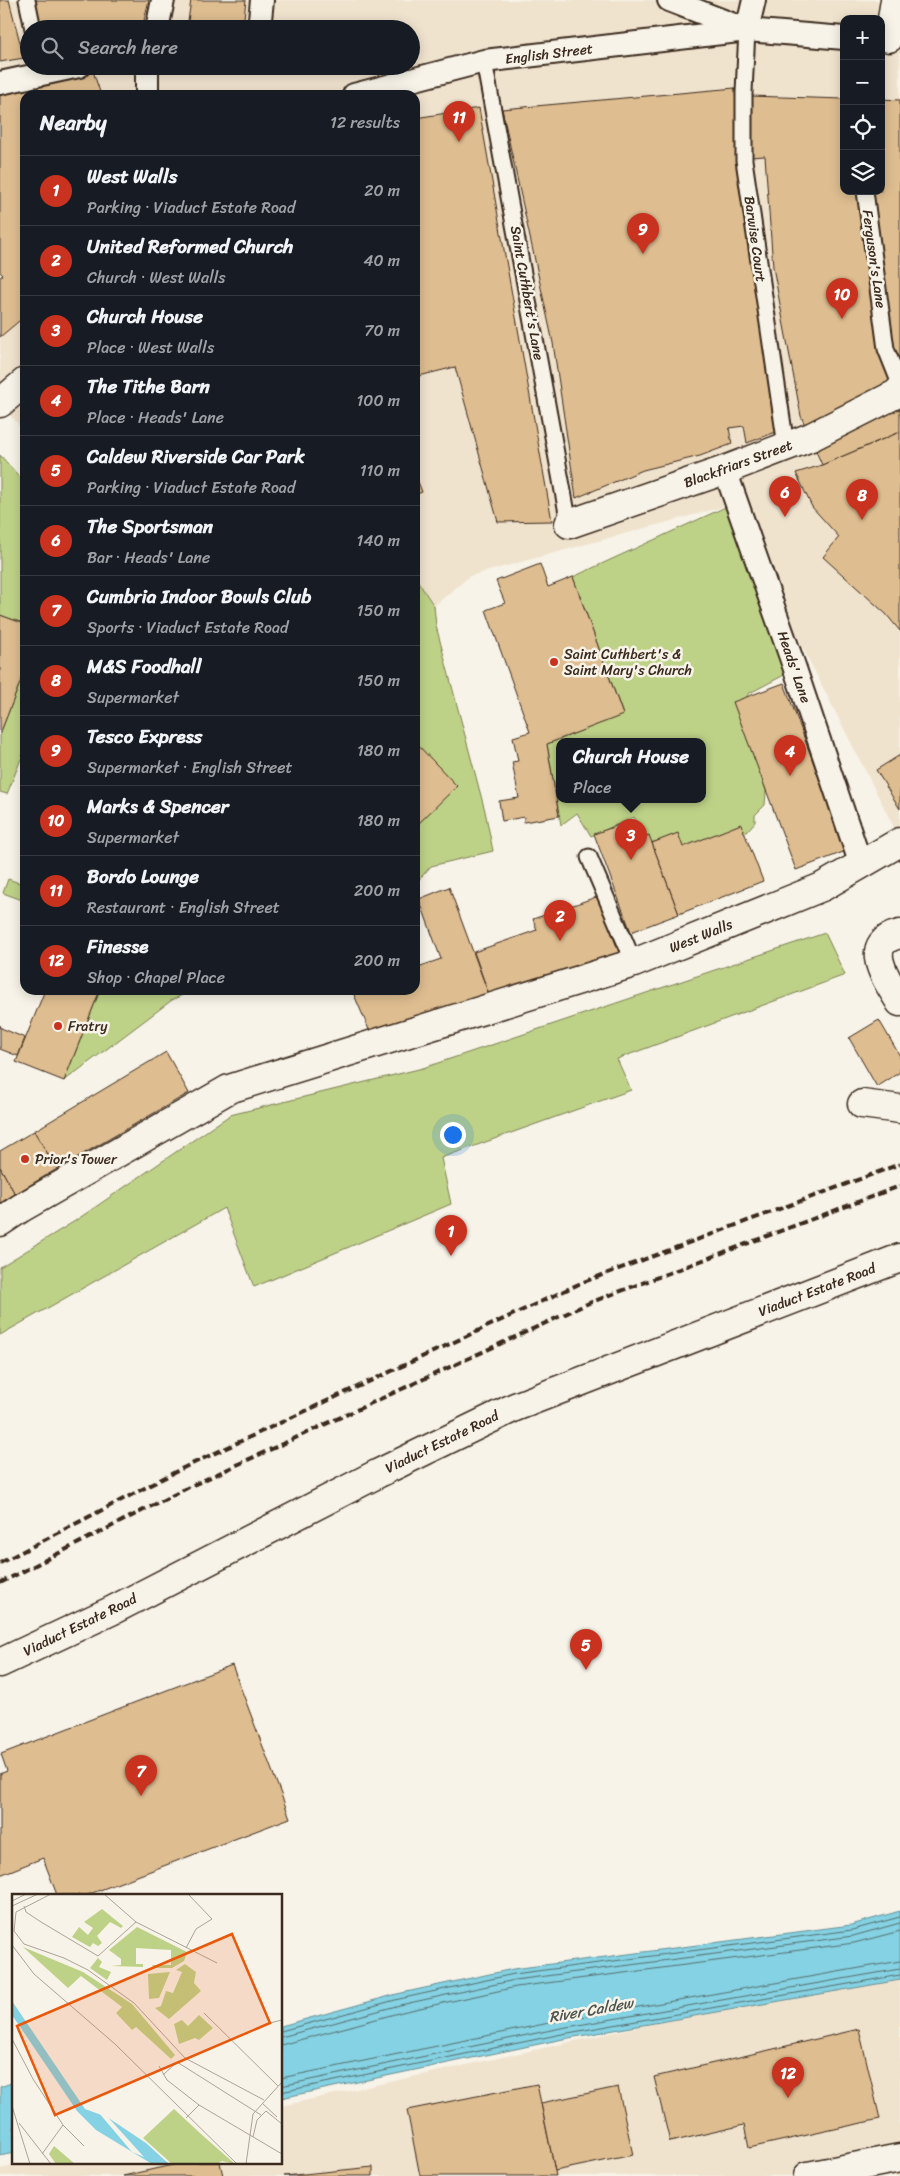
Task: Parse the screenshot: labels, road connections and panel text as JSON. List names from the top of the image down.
{
  "streets": {
    "street": [
      "English Street",
      "Blackfriars Street",
      "Heads' Lane",
      "West Walls",
      "Viaduct Estate Road"
    ],
    "lane": ["Barwise Court", "Ferguson's Lane", "Saint Cuthbert's Lane"]
  },
  "crossings": [
    ["English Street", "Barwise Court"],
    ["English Street", "Saint Cuthbert's Lane"],
    ["Barwise Court", "Blackfriars Street"],
    ["Saint Cuthbert's Lane", "Blackfriars Street"],
    ["Blackfriars Street", "Heads' Lane"],
    ["Heads' Lane", "West Walls"]
  ],
  "water": ["River Caldew"],
  "places": ["Saint Cuthbert's & Saint Mary's Church", "Fratry", "Prior's Tower"],
  "page": {
    "map_buttons": ["+", "−"],
    "search": "Search here",
    "heading": ["Nearby", "12 results"],
    "pins": [
      "11",
      "9",
      "10",
      "6",
      "8",
      "4",
      "3",
      "2",
      "1",
      "5",
      "7",
      "12"
    ],
    "list": [
      {
        "mark": "1",
        "name": "West Walls",
        "note": "Parking · Viaduct Estate Road",
        "value": "20 m"
      },
      {
        "mark": "2",
        "name": "United Reformed Church",
        "note": "Church · West Walls",
        "value": "40 m"
      },
      {
        "mark": "3",
        "name": "Church House",
        "note": "Place · West Walls",
        "value": "70 m"
      },
      {
        "mark": "4",
        "name": "The Tithe Barn",
        "note": "Place · Heads' Lane",
        "value": "100 m"
      },
      {
        "mark": "5",
        "name": "Caldew Riverside Car Park",
        "note": "Parking · Viaduct Estate Road",
        "value": "110 m"
      },
      {
        "mark": "6",
        "name": "The Sportsman",
        "note": "Bar · Heads' Lane",
        "value": "140 m"
      },
      {
        "mark": "7",
        "name": "Cumbria Indoor Bowls Club",
        "note": "Sports · Viaduct Estate Road",
        "value": "150 m"
      },
      {
        "mark": "8",
        "name": "M&S Foodhall",
        "note": "Supermarket",
        "value": "150 m"
      },
      {
        "mark": "9",
        "name": "Tesco Express",
        "note": "Supermarket · English Street",
        "value": "180 m"
      },
      {
        "mark": "10",
        "name": "Marks & Spencer",
        "note": "Supermarket",
        "value": "180 m"
      },
      {
        "mark": "11",
        "name": "Bordo Lounge",
        "note": "Restaurant · English Street",
        "value": "200 m"
      },
      {
        "mark": "12",
        "name": "Finesse",
        "note": "Shop · Chapel Place",
        "value": "200 m"
      }
    ],
    "popup": ["Church House", "Place"]
  }
}
